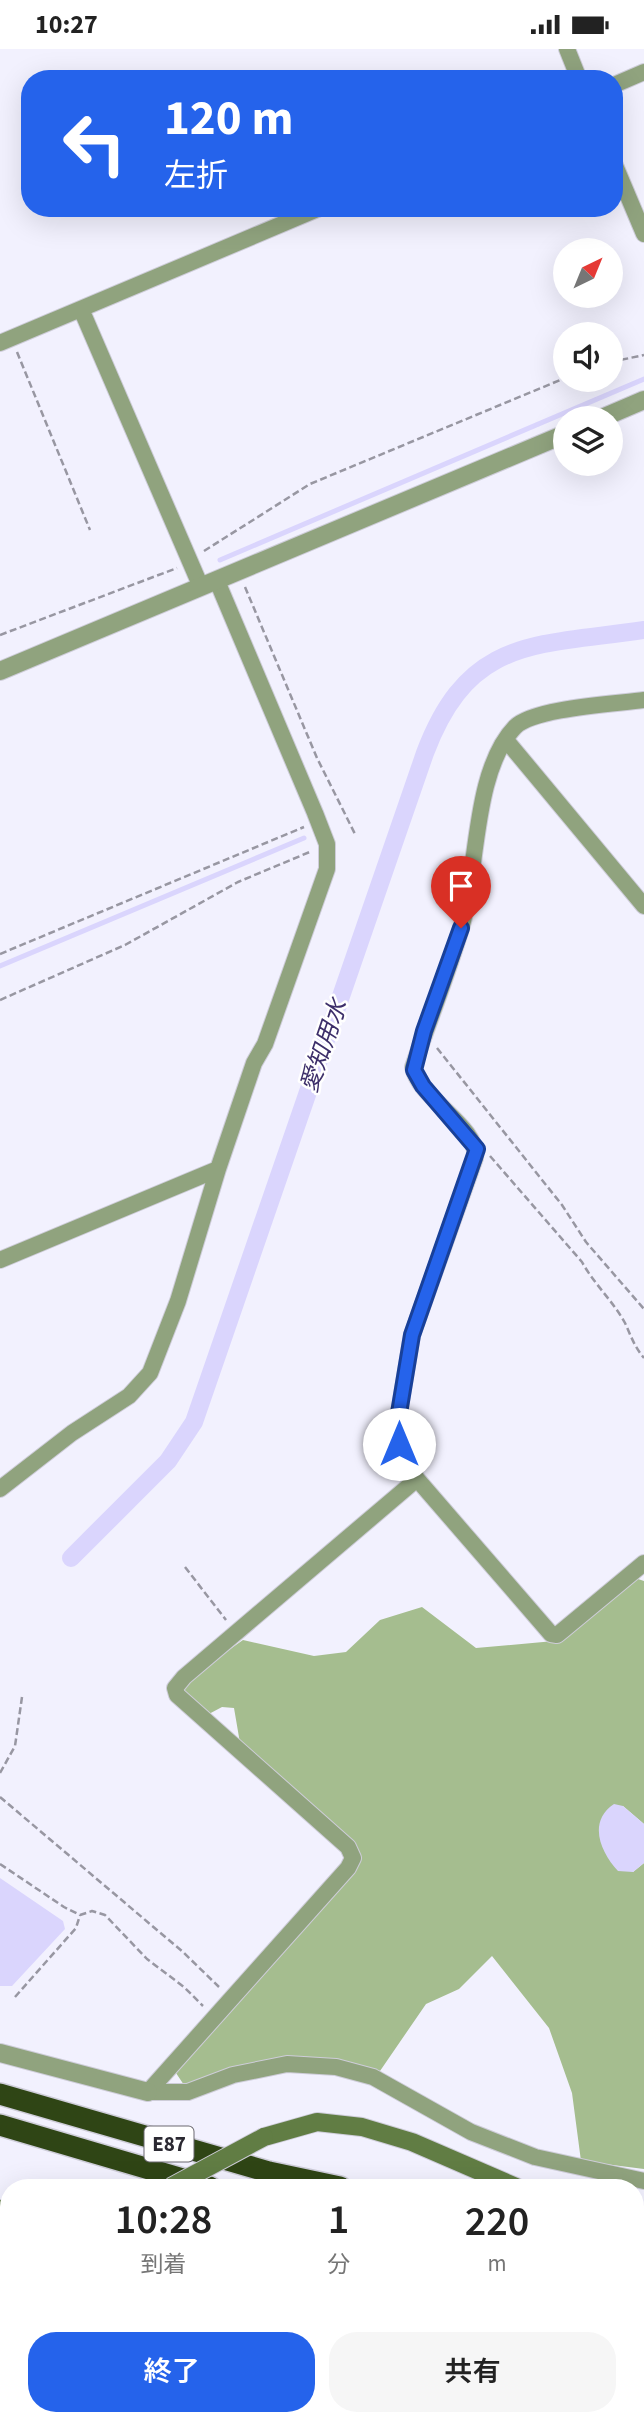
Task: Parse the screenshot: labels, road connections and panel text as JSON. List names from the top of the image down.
{
  "streets": {
    "highway": ["E87"]
  },
  "water": ["愛知用水"],
  "north": "top right",
  "page": {
    "status": "10:27",
    "turn": ["120 m", "左折"],
    "eta": [
      "10:28",
      "到着",
      "1",
      "分",
      "220",
      "m"
    ],
    "buttons": ["終了", "共有"]
  }
}
